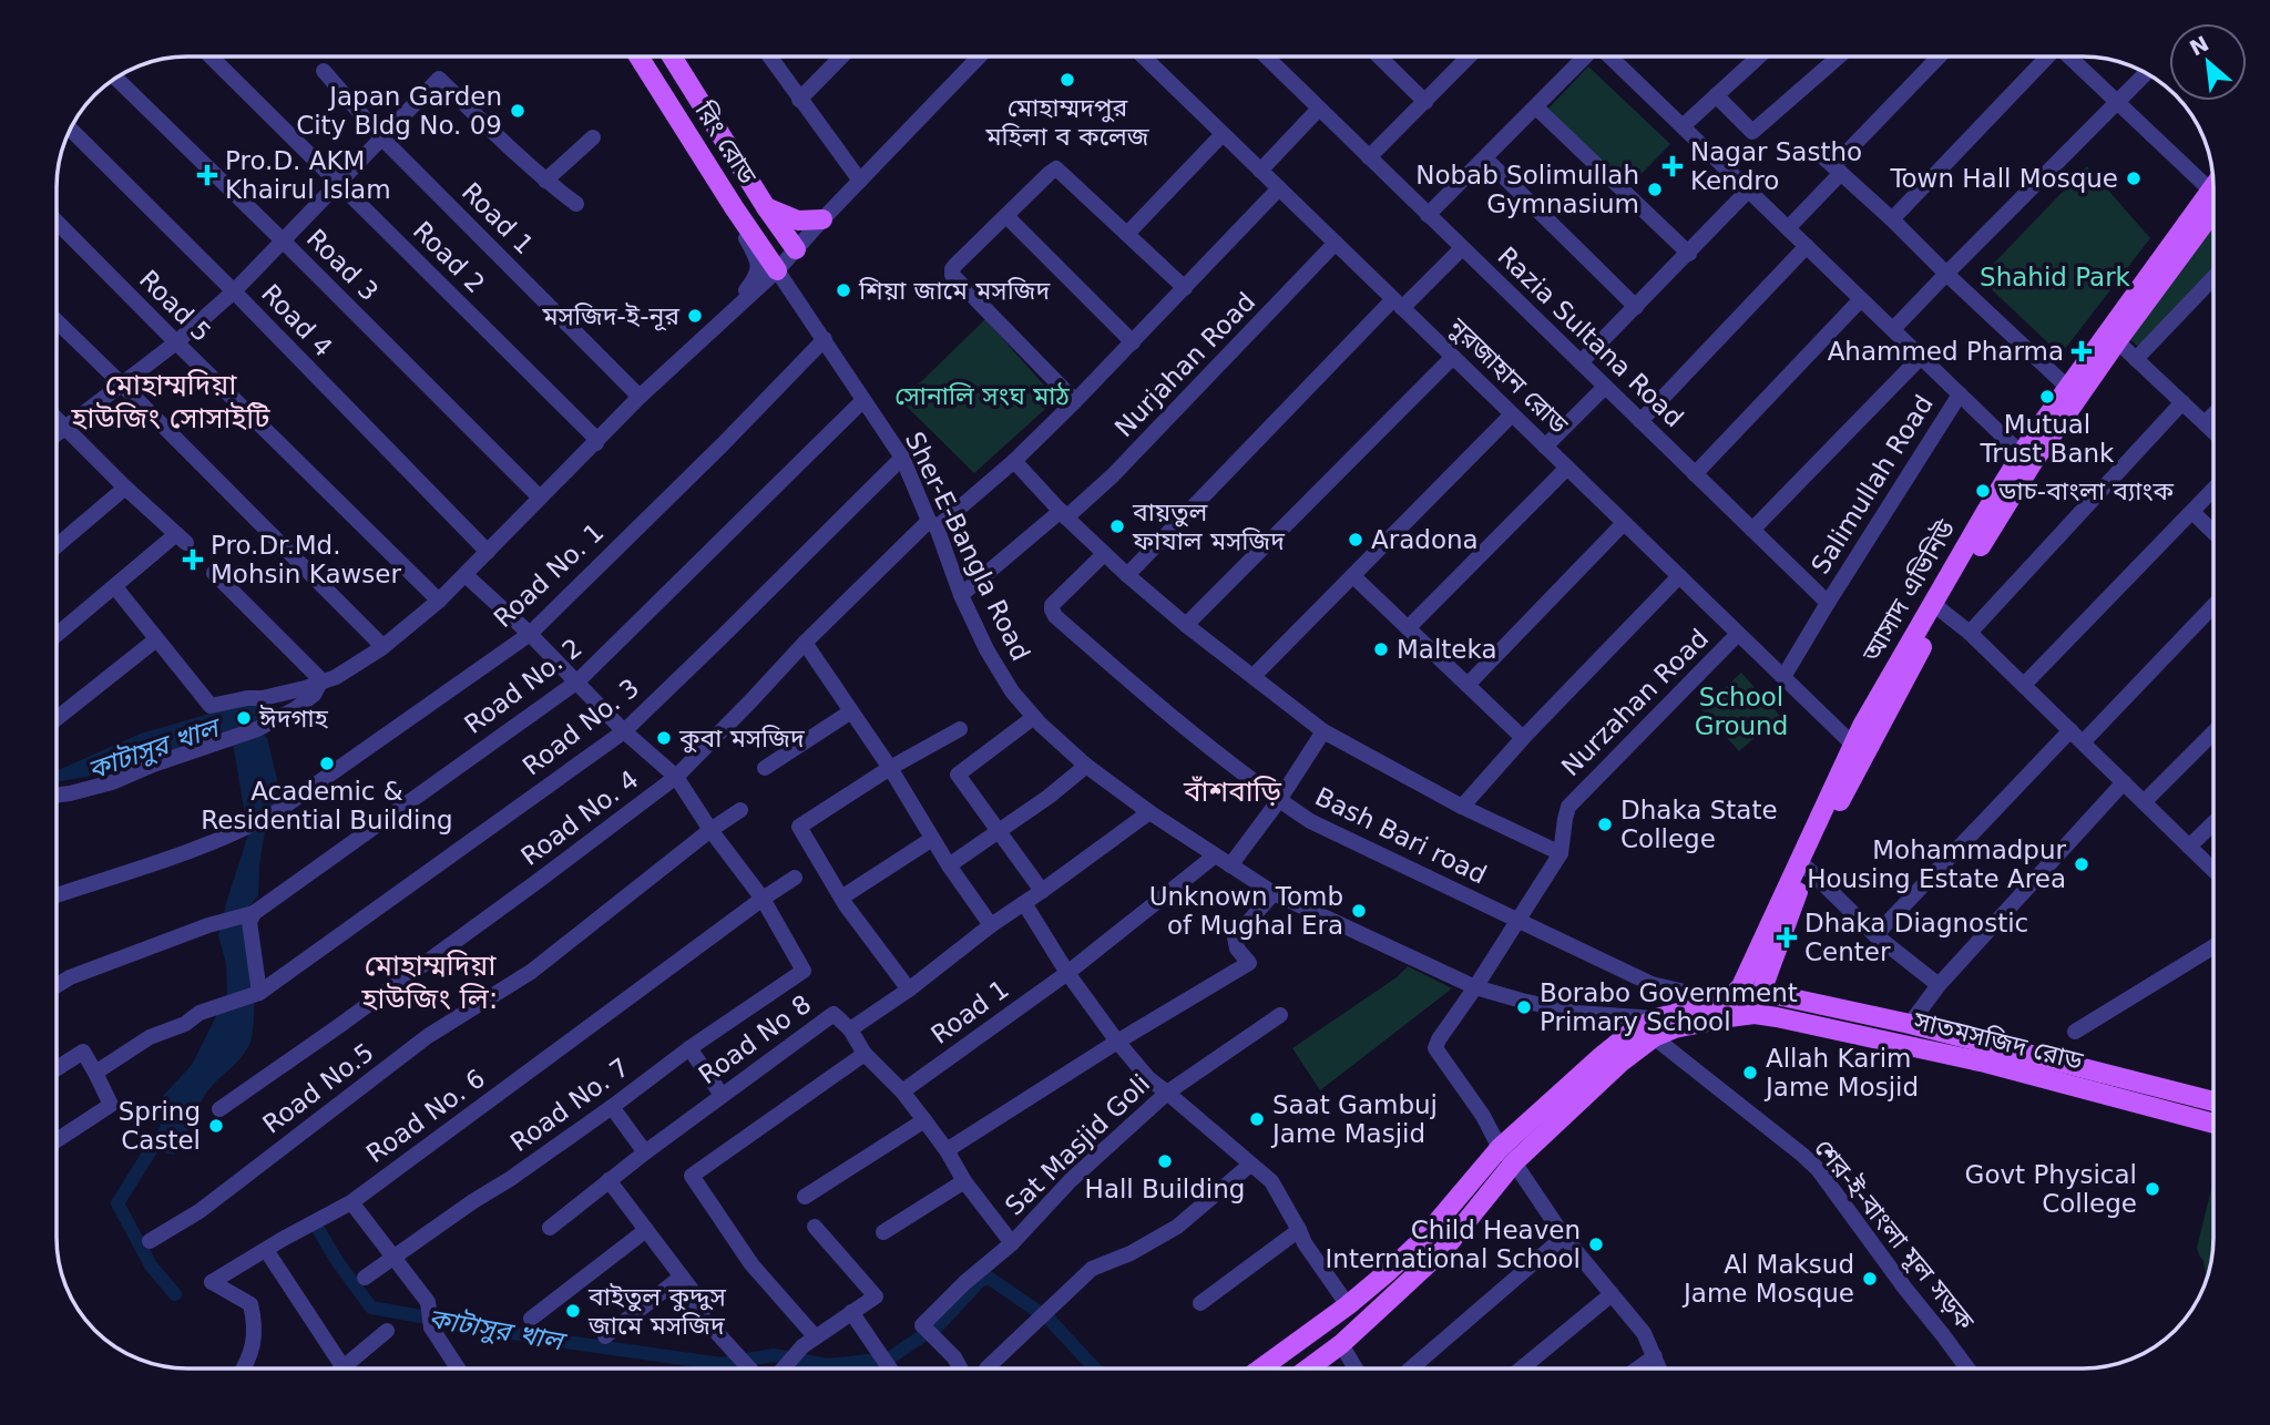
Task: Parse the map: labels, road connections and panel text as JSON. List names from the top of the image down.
{
  "streets": {
    "main road": ["রিং রোড", "আসাদ এভিনিউ", "সাতমসজিদ রোড"],
    "street": [
      "Road 1",
      "Road 2",
      "Road 3",
      "Road 5",
      "Road 4",
      "Razia Sultana Road",
      "Nurjahan Road",
      "নুরজাহান রোড",
      "Salimullah Road",
      "Sher-E-Bangla Road",
      "Road No. 1",
      "Road No. 2",
      "Nurzahan Road",
      "Road No. 3",
      "Road No. 4",
      "Bash Bari road",
      "Road No 8",
      "Road No.5",
      "Road No. 7",
      "Road No. 6",
      "Sat Masjid Goli",
      "শের-ই-বাংলা মূল সড়ক"
    ]
  },
  "crossings": [
    ["রিং রোড", "Sher-E-Bangla Road"],
    ["Road 1", "Sher-E-Bangla Road"],
    ["Road 1", "Road No 8"],
    ["Razia Sultana Road", "Salimullah Road"],
    ["Nurjahan Road", "নুরজাহান রোড"],
    ["Nurjahan Road", "Sher-E-Bangla Road"],
    ["নুরজাহান রোড", "Salimullah Road"],
    ["নুরজাহান রোড", "আসাদ এভিনিউ"],
    ["নুরজাহান রোড", "Nurzahan Road"],
    ["Sher-E-Bangla Road", "Road No. 1"],
    ["Sher-E-Bangla Road", "Road No. 2"],
    ["Sher-E-Bangla Road", "Road No. 3"],
    ["Sher-E-Bangla Road", "Road No. 4"],
    ["Sher-E-Bangla Road", "সাতমসজিদ রোড"],
    ["Sher-E-Bangla Road", "শের-ই-বাংলা মূল সড়ক"],
    ["আসাদ এভিনিউ", "Bash Bari road"],
    ["আসাদ এভিনিউ", "সাতমসজিদ রোড"],
    ["Bash Bari road", "সাতমসজিদ রোড"],
    ["Road No 8", "Sat Masjid Goli"],
    ["সাতমসজিদ রোড", "শের-ই-বাংলা মূল সড়ক"],
    ["Road No. 7", "Road No. 6"]
  ],
  "districts": ["মোহাম্মদিয়া হাউজিং সোসাইটি", "বাঁশবাড়ি", "মোহাম্মদিয়া হাউজিং লি:"],
  "water": ["কাটাসুর খাল"],
  "parks": ["Shahid Park", "সোনালি সংঘ মাঠ", "School Ground"],
  "places": {
    "other": [
      "মোহাম্মদপুর মহিলা ব কলেজ",
      "Japan Garden City Bldg No. 09",
      "Town Hall Mosque",
      "Nobab Solimullah Gymnasium",
      "শিয়া জামে মসজিদ",
      "মসজিদ-ই-নূর",
      "Mutual Trust Bank",
      "ডাচ-বাংলা ব্যাংক",
      "বায়তুল ফাযাল মসজিদ",
      "Aradona",
      "Malteka",
      "ঈদগাহ",
      "কুবা মসজিদ",
      "Academic & Residential Building",
      "Dhaka State College",
      "Mohammadpur Housing Estate Area",
      "Unknown Tomb of Mughal Era",
      "Borabo Government Primary School",
      "Allah Karim Jame Mosjid",
      "Saat Gambuj Jame Masjid",
      "Spring Castel",
      "Hall Building",
      "Govt Physical College",
      "Child Heaven International School",
      "Al Maksud Jame Mosque",
      "বাইতুল কুদ্দুস জামে মসজিদ"
    ],
    "health": [
      "Nagar Sastho Kendro",
      "Pro.D. AKM Khairul Islam",
      "Ahammed Pharma",
      "Pro.Dr.Md. Mohsin Kawser",
      "Dhaka Diagnostic Center"
    ]
  },
  "north": "top left"
}
